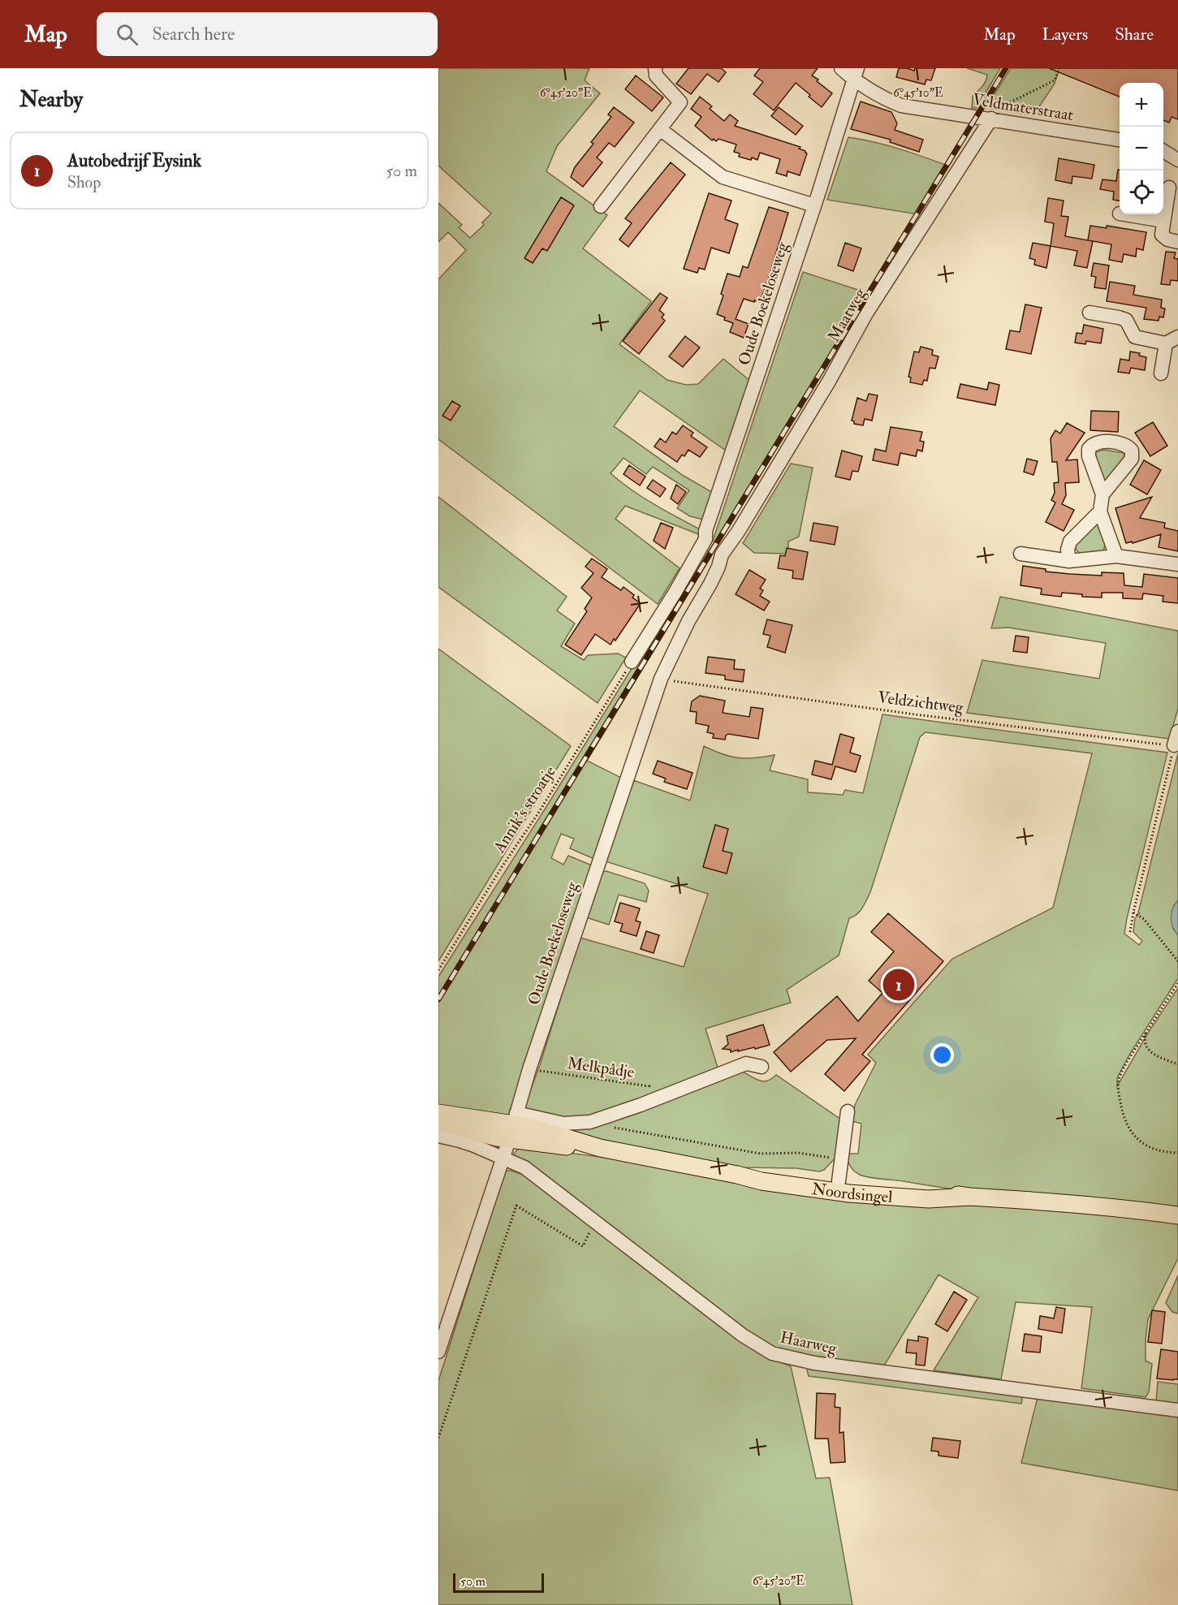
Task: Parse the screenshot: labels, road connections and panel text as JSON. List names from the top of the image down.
{
  "streets": {
    "main road": ["Noordsingel"],
    "street": [
      "Veldmaterstraat",
      "Oude Boekeloseweg",
      "Maatweg",
      "Haarweg"
    ],
    "path": ["Veldzichtweg", "Annik's stroatje", "Melkpâdje"]
  },
  "crossings": [
    ["Veldmaterstraat", "Oude Boekeloseweg"],
    ["Veldmaterstraat", "Maatweg"],
    ["Oude Boekeloseweg", "Maatweg"],
    ["Oude Boekeloseweg", "Veldzichtweg"],
    ["Oude Boekeloseweg", "Annik's stroatje"],
    ["Oude Boekeloseweg", "Melkpâdje"],
    ["Oude Boekeloseweg", "Noordsingel"],
    ["Oude Boekeloseweg", "Haarweg"]
  ],
  "scale_bar": "50 m",
  "page": {
    "header": "Map",
    "search": "Search here",
    "nav": ["Map", "Layers", "Share"],
    "heading": "Nearby",
    "map_buttons": ["+", "−"],
    "list": [
      {
        "mark": "1",
        "name": "Autobedrijf Eysink",
        "note": "Shop",
        "value": "50 m"
      }
    ],
    "pins": "1",
    "scale": "50 m"
  },
  "coordinates": ["6°45'20\"E", "6°45'10\"E"]
}
